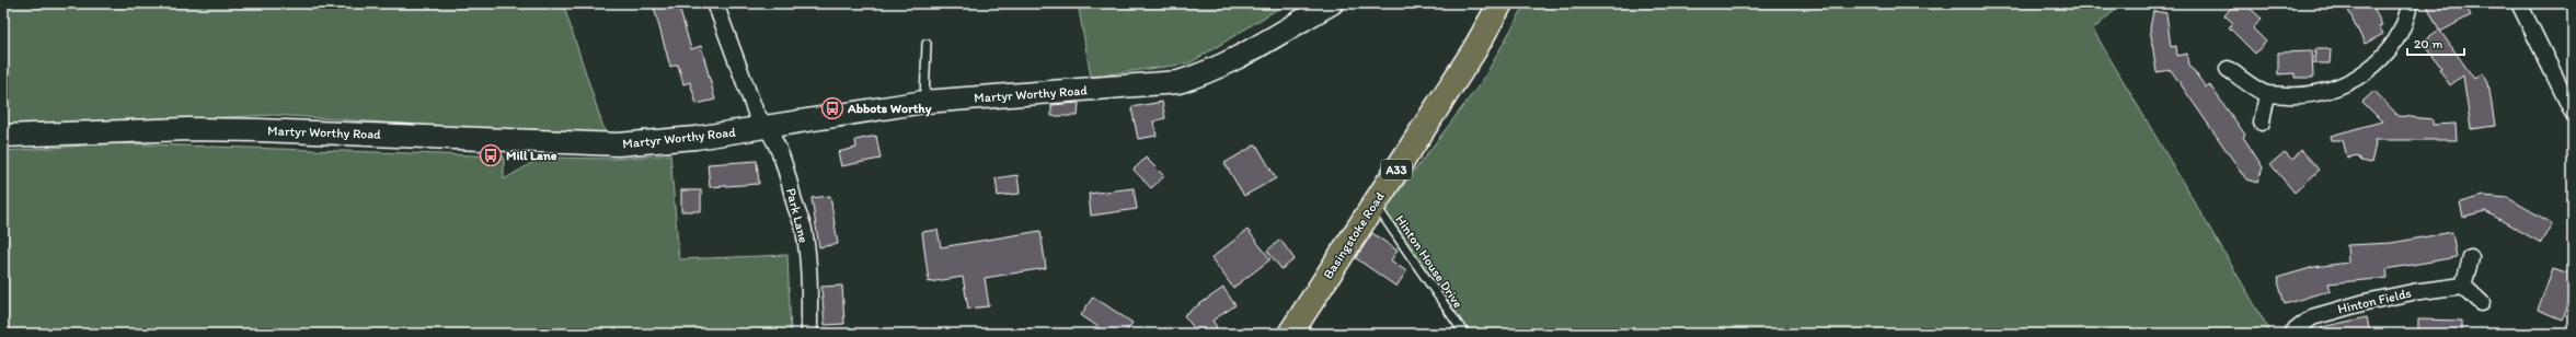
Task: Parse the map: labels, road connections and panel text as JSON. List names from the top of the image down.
{
  "streets": {
    "main road": ["Martyr Worthy Road", "A33", "Basingstoke Road"],
    "street": ["Park Lane", "Hinton Fields"],
    "lane": ["Hinton House Drive"]
  },
  "crossings": [
    ["Martyr Worthy Road", "Park Lane"],
    ["Basingstoke Road", "Hinton House Drive"]
  ],
  "places": {
    "bus stop": ["Abbots Worthy", "Mill Lane"]
  },
  "scale_bar": "20 m"
}
